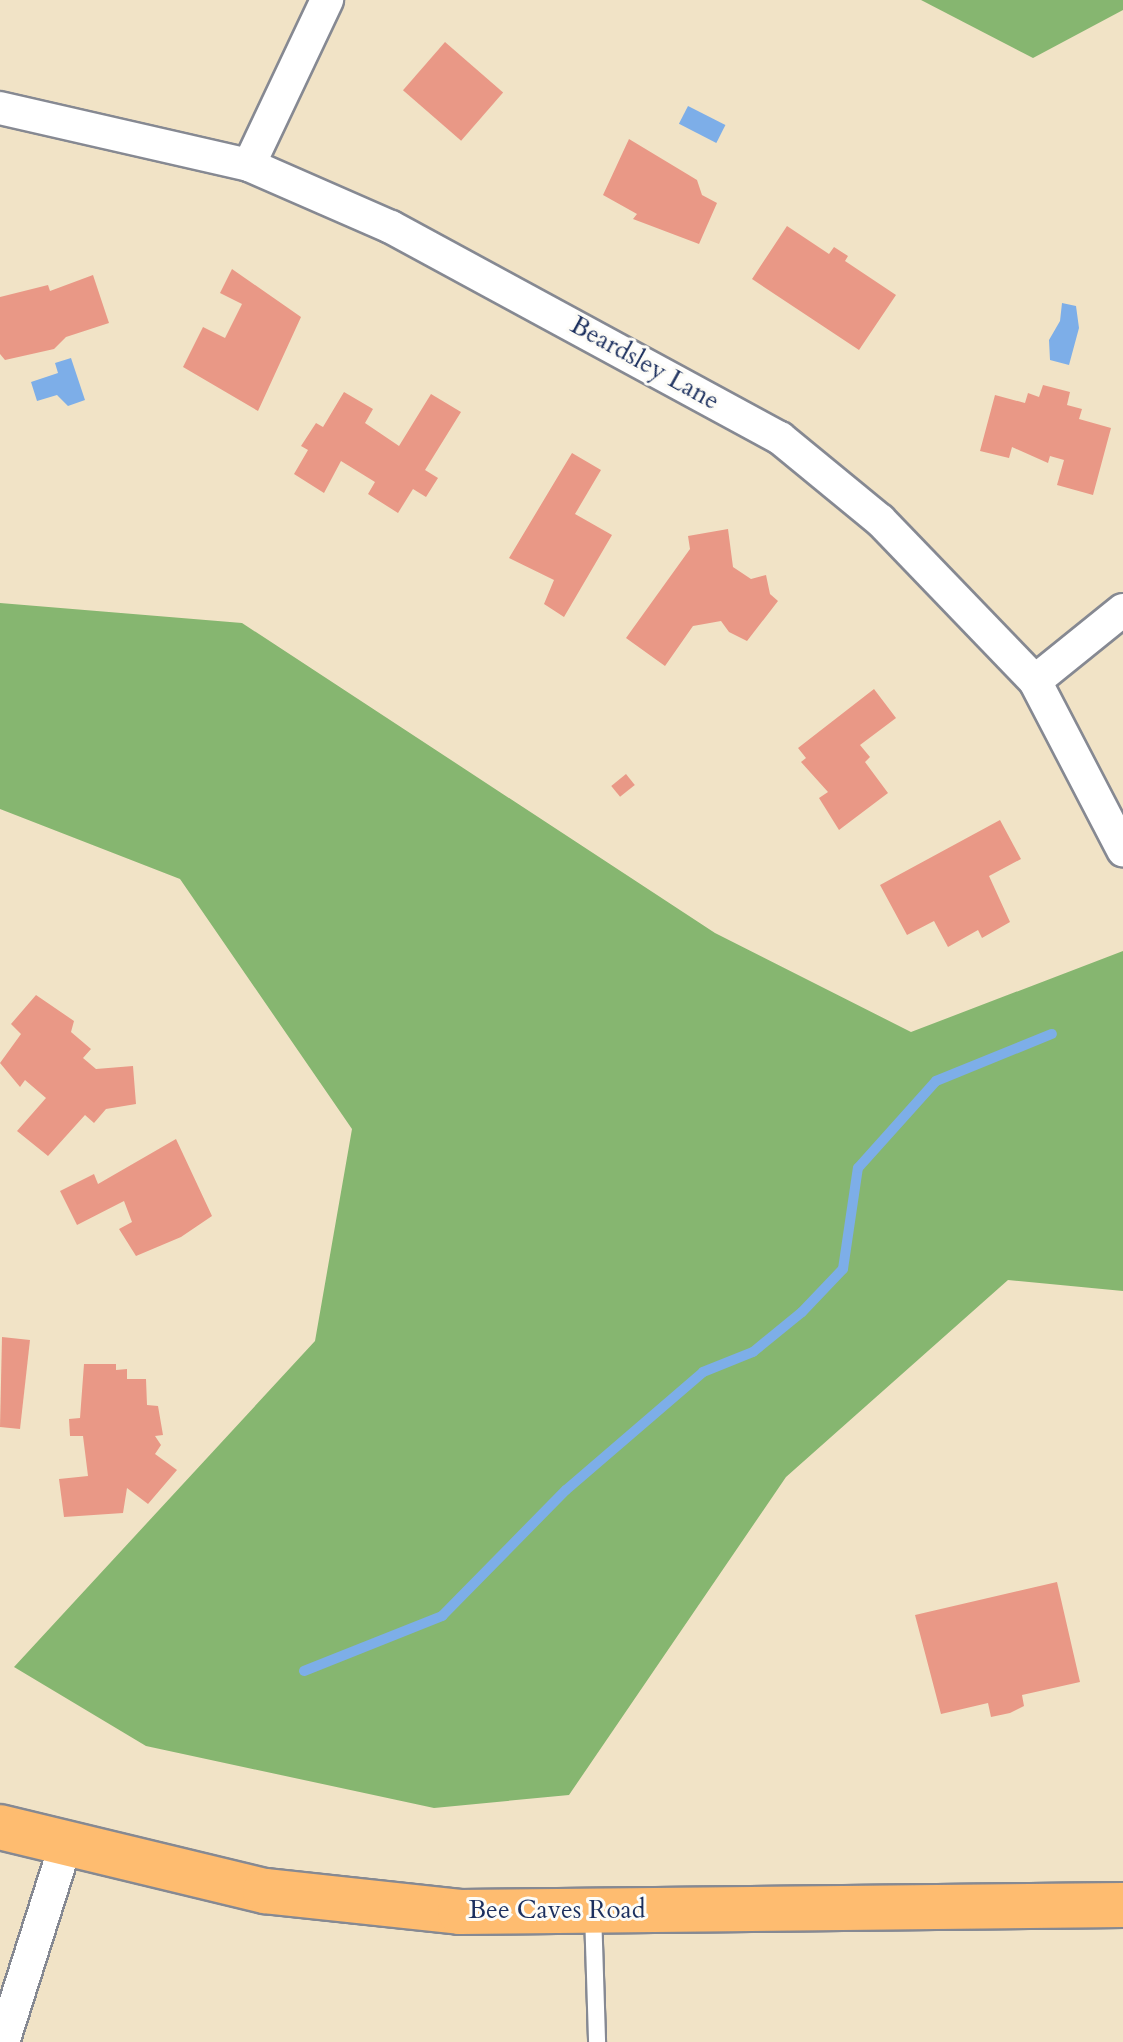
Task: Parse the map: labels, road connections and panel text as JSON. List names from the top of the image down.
{
  "streets": {
    "main road": ["Bee Caves Road"],
    "street": ["Beardsley Lane"]
  }
}
